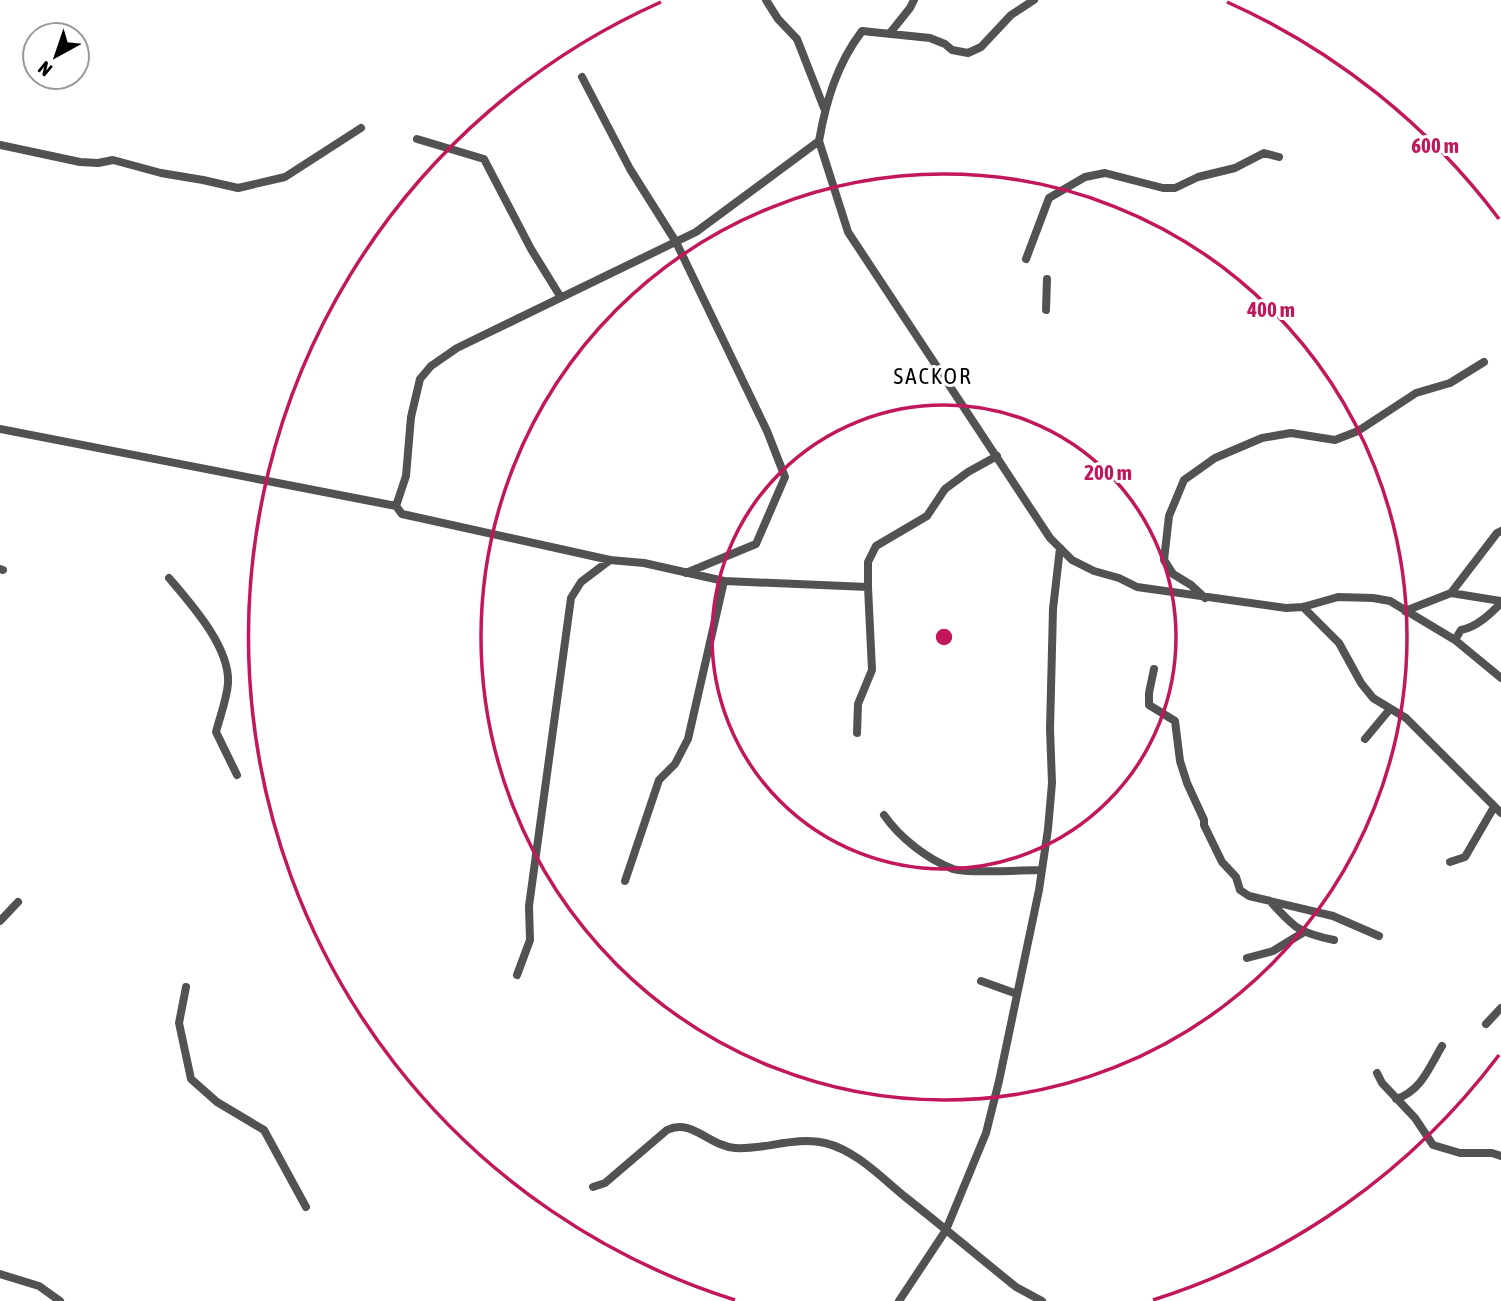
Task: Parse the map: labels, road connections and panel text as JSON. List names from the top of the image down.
{
  "districts": ["SACKOR"],
  "north": "bottom left",
  "rings": ["600 m", "400 m", "200 m"]
}
